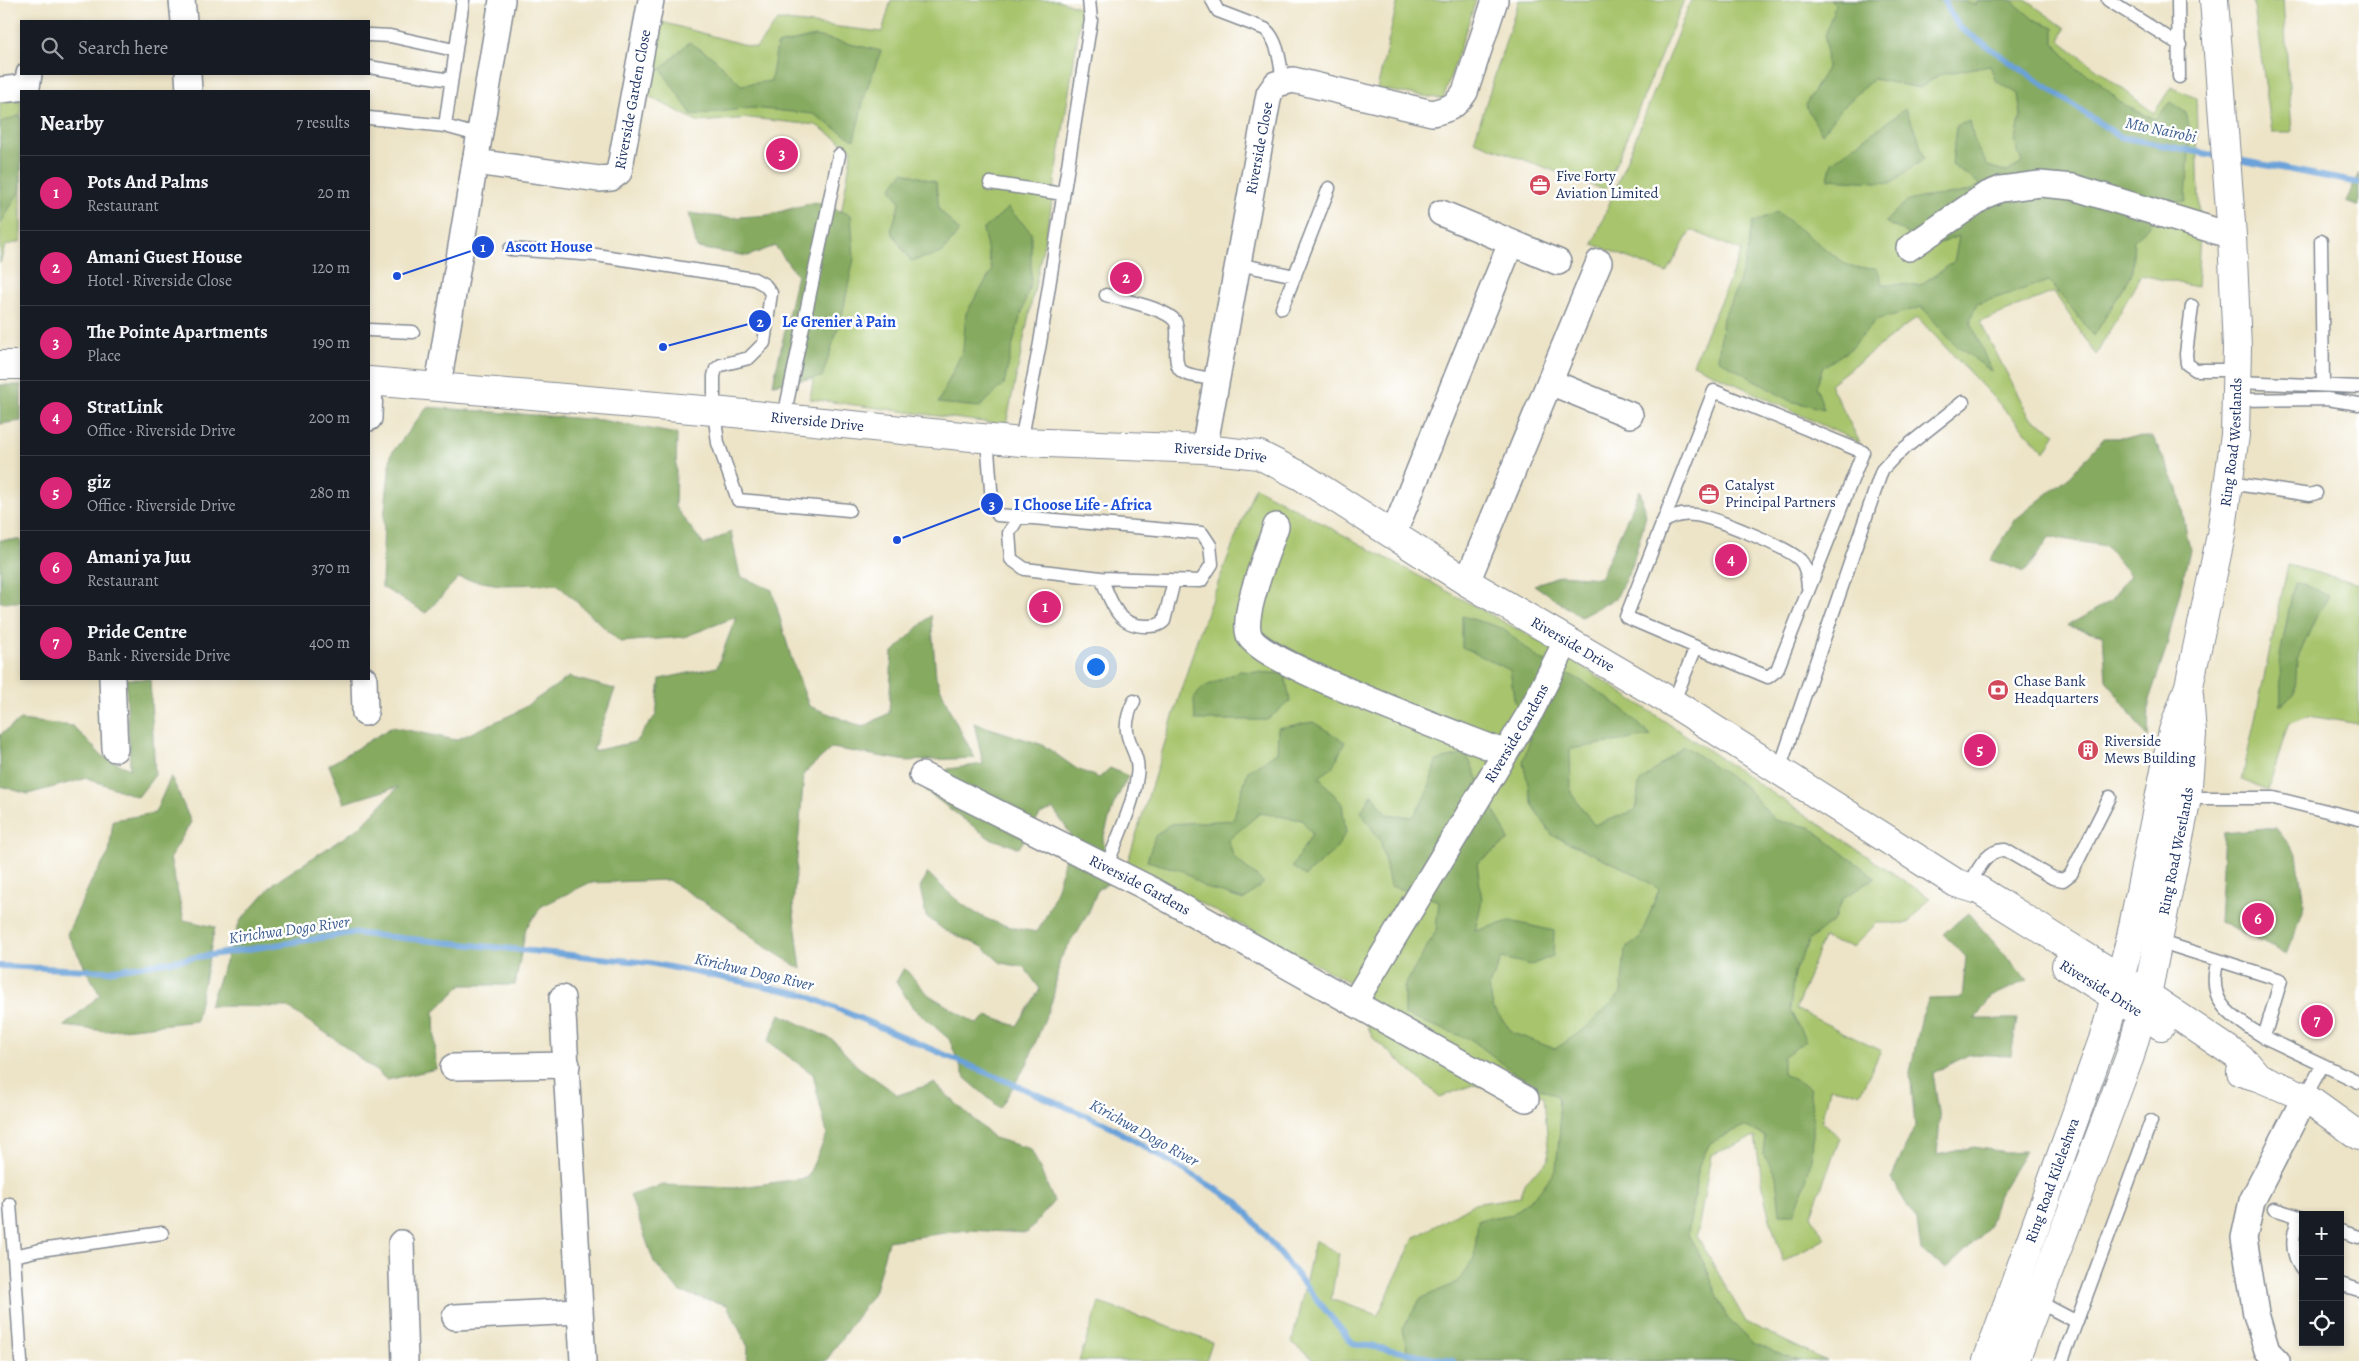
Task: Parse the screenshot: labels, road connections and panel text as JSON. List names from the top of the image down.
{
  "streets": {
    "street": [
      "Riverside Garden Close",
      "Riverside Close",
      "Riverside Drive",
      "Ring Road Westlands",
      "Riverside Gardens",
      "Ring Road Kileleshwa"
    ]
  },
  "crossings": [
    ["Riverside Close", "Riverside Drive"],
    ["Riverside Drive", "Ring Road Westlands"],
    ["Riverside Drive", "Riverside Gardens"],
    ["Riverside Drive", "Ring Road Kileleshwa"],
    ["Ring Road Westlands", "Ring Road Kileleshwa"]
  ],
  "water": ["Mto Nairobi", "Kirichwa Dogo River"],
  "places": {
    "office": ["Five Forty Aviation Limited", "Catalyst Principal Partners"],
    "other": ["Ascott House", "Le Grenier à Pain", "I Choose Life - Africa"],
    "bank": ["Chase Bank Headquarters"],
    "building": ["Riverside Mews Building"]
  },
  "page": {
    "search": "Search here",
    "heading": ["Nearby", "7 results"],
    "pins": [
      "3",
      "2",
      "4",
      "1",
      "5",
      "6",
      "7"
    ],
    "list": [
      {
        "mark": "1",
        "name": "Pots And Palms",
        "note": "Restaurant",
        "value": "20 m"
      },
      {
        "mark": "2",
        "name": "Amani Guest House",
        "note": "Hotel · Riverside Close",
        "value": "120 m"
      },
      {
        "mark": "3",
        "name": "The Pointe Apartments",
        "note": "Place",
        "value": "190 m"
      },
      {
        "mark": "4",
        "name": "StratLink",
        "note": "Office · Riverside Drive",
        "value": "200 m"
      },
      {
        "mark": "5",
        "name": "giz",
        "note": "Office · Riverside Drive",
        "value": "280 m"
      },
      {
        "mark": "6",
        "name": "Amani ya Juu",
        "note": "Restaurant",
        "value": "370 m"
      },
      {
        "mark": "7",
        "name": "Pride Centre",
        "note": "Bank · Riverside Drive",
        "value": "400 m"
      }
    ],
    "map_buttons": ["+", "−"]
  }
}
